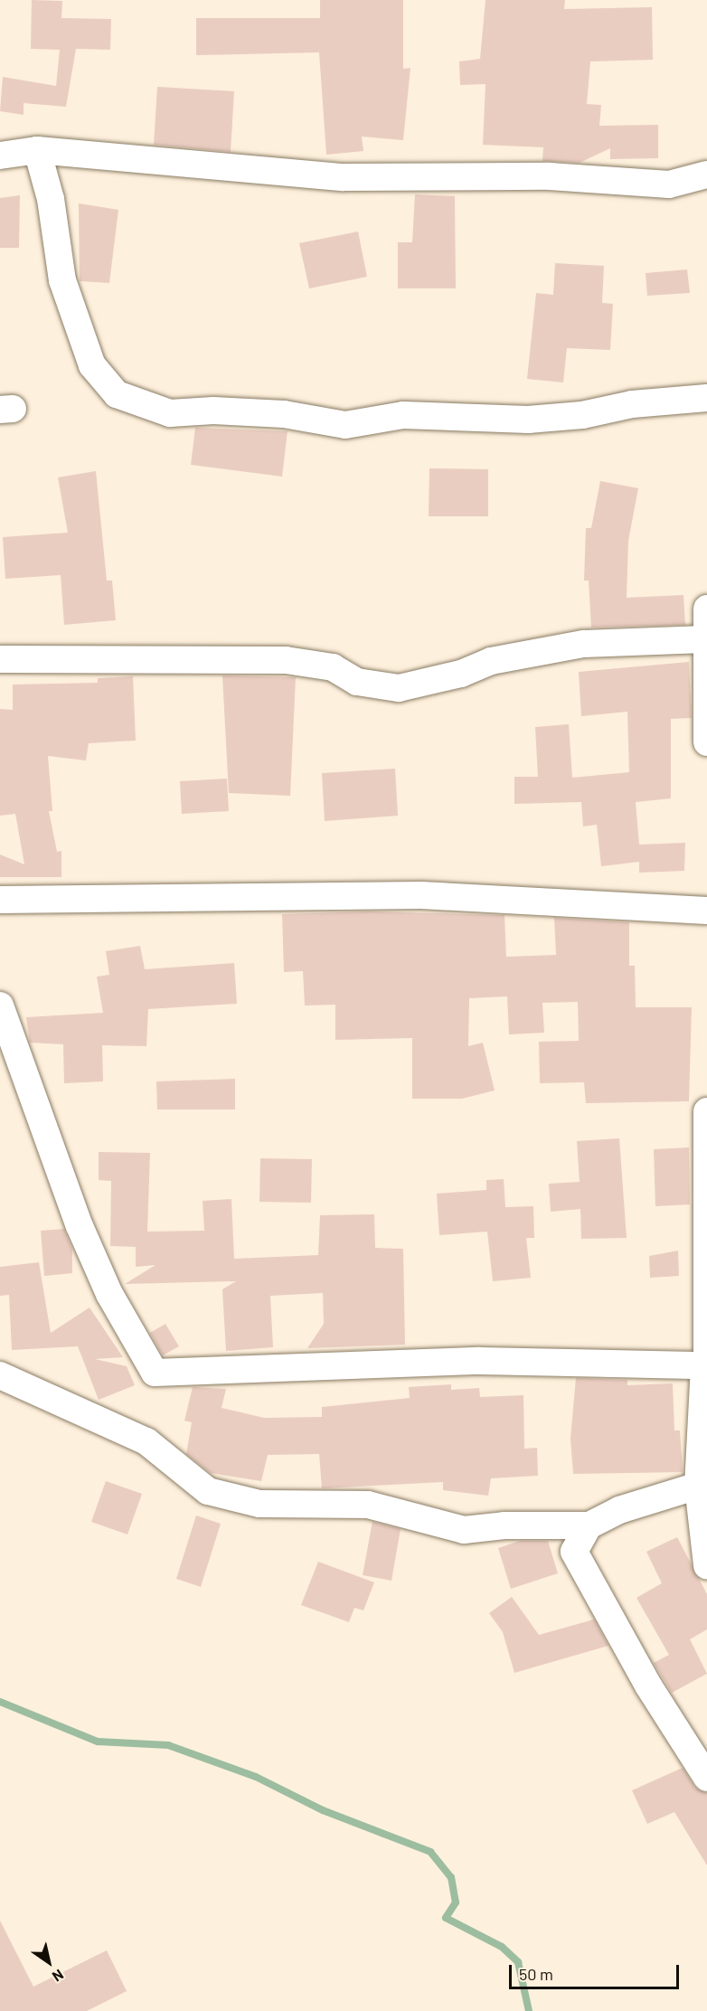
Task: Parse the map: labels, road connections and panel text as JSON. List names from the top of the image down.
{
  "scale_bar": "50 m",
  "north": "bottom right"
}
